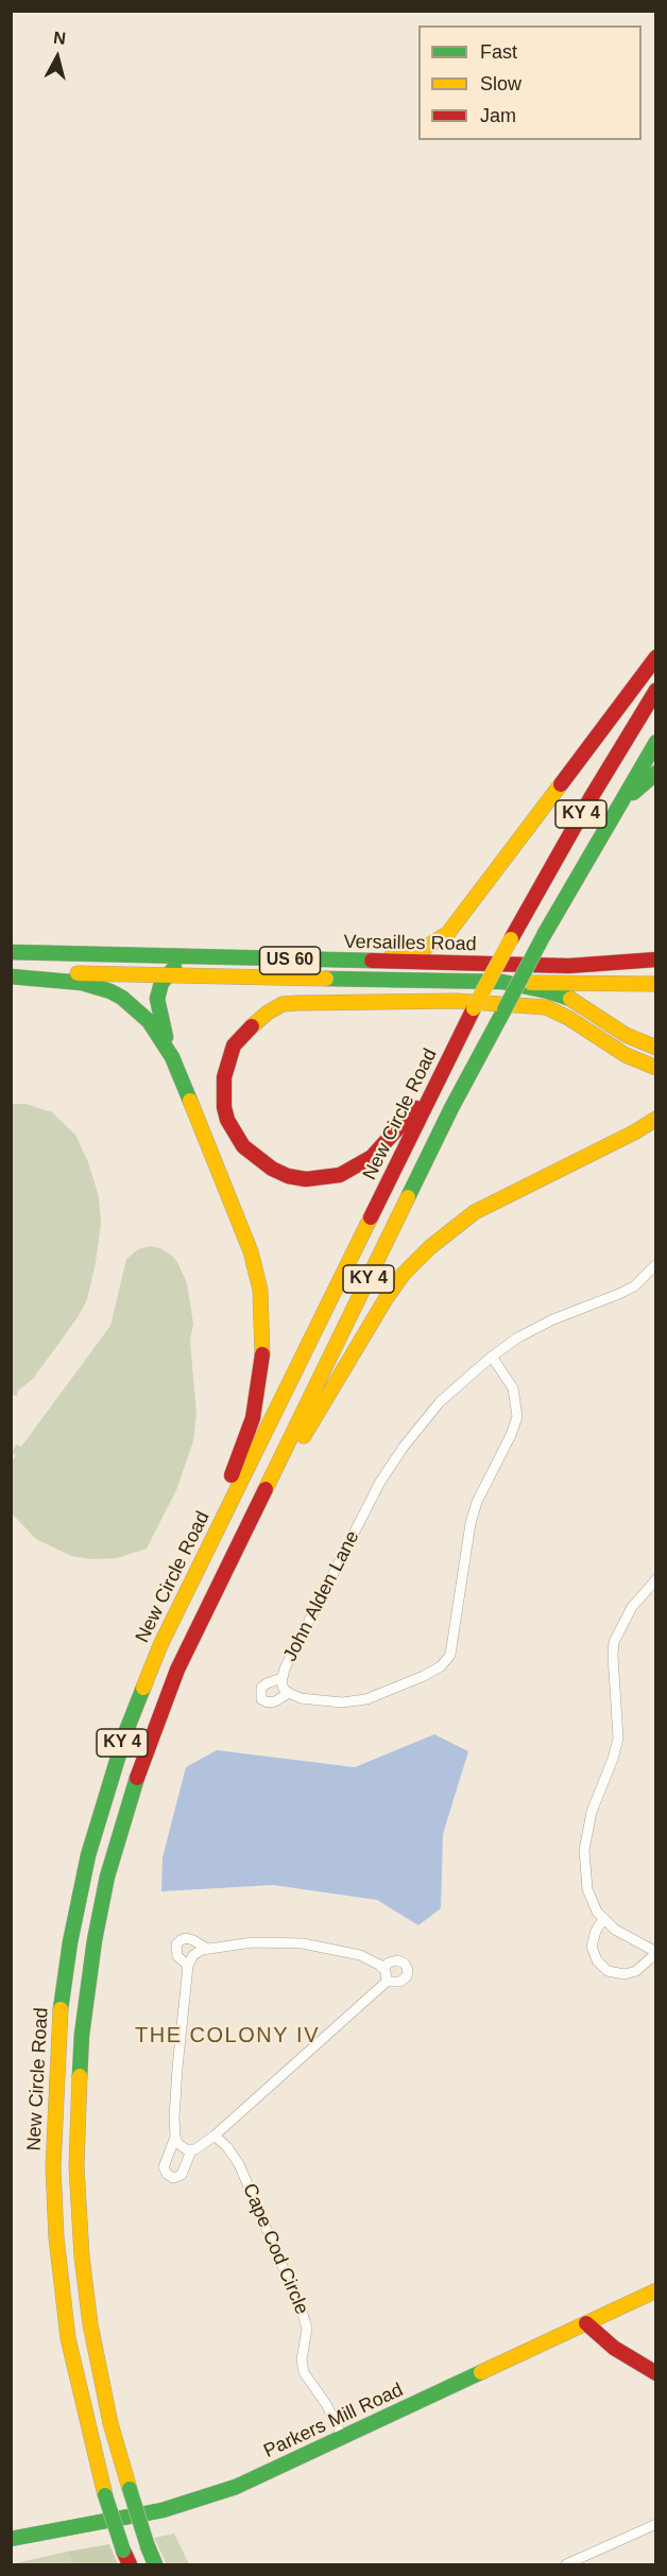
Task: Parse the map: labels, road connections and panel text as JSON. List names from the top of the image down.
{
  "streets": {
    "main road": [
      "KY 4",
      "Versailles Road",
      "US 60",
      "New Circle Road",
      "Parkers Mill Road"
    ],
    "street": ["John Alden Lane", "Cape Cod Circle"]
  },
  "crossings": [
    ["Cape Cod Circle", "Parkers Mill Road"]
  ],
  "districts": ["THE COLONY IV"],
  "legend": ["Fast", "Slow", "Jam"],
  "north": "top"
}
